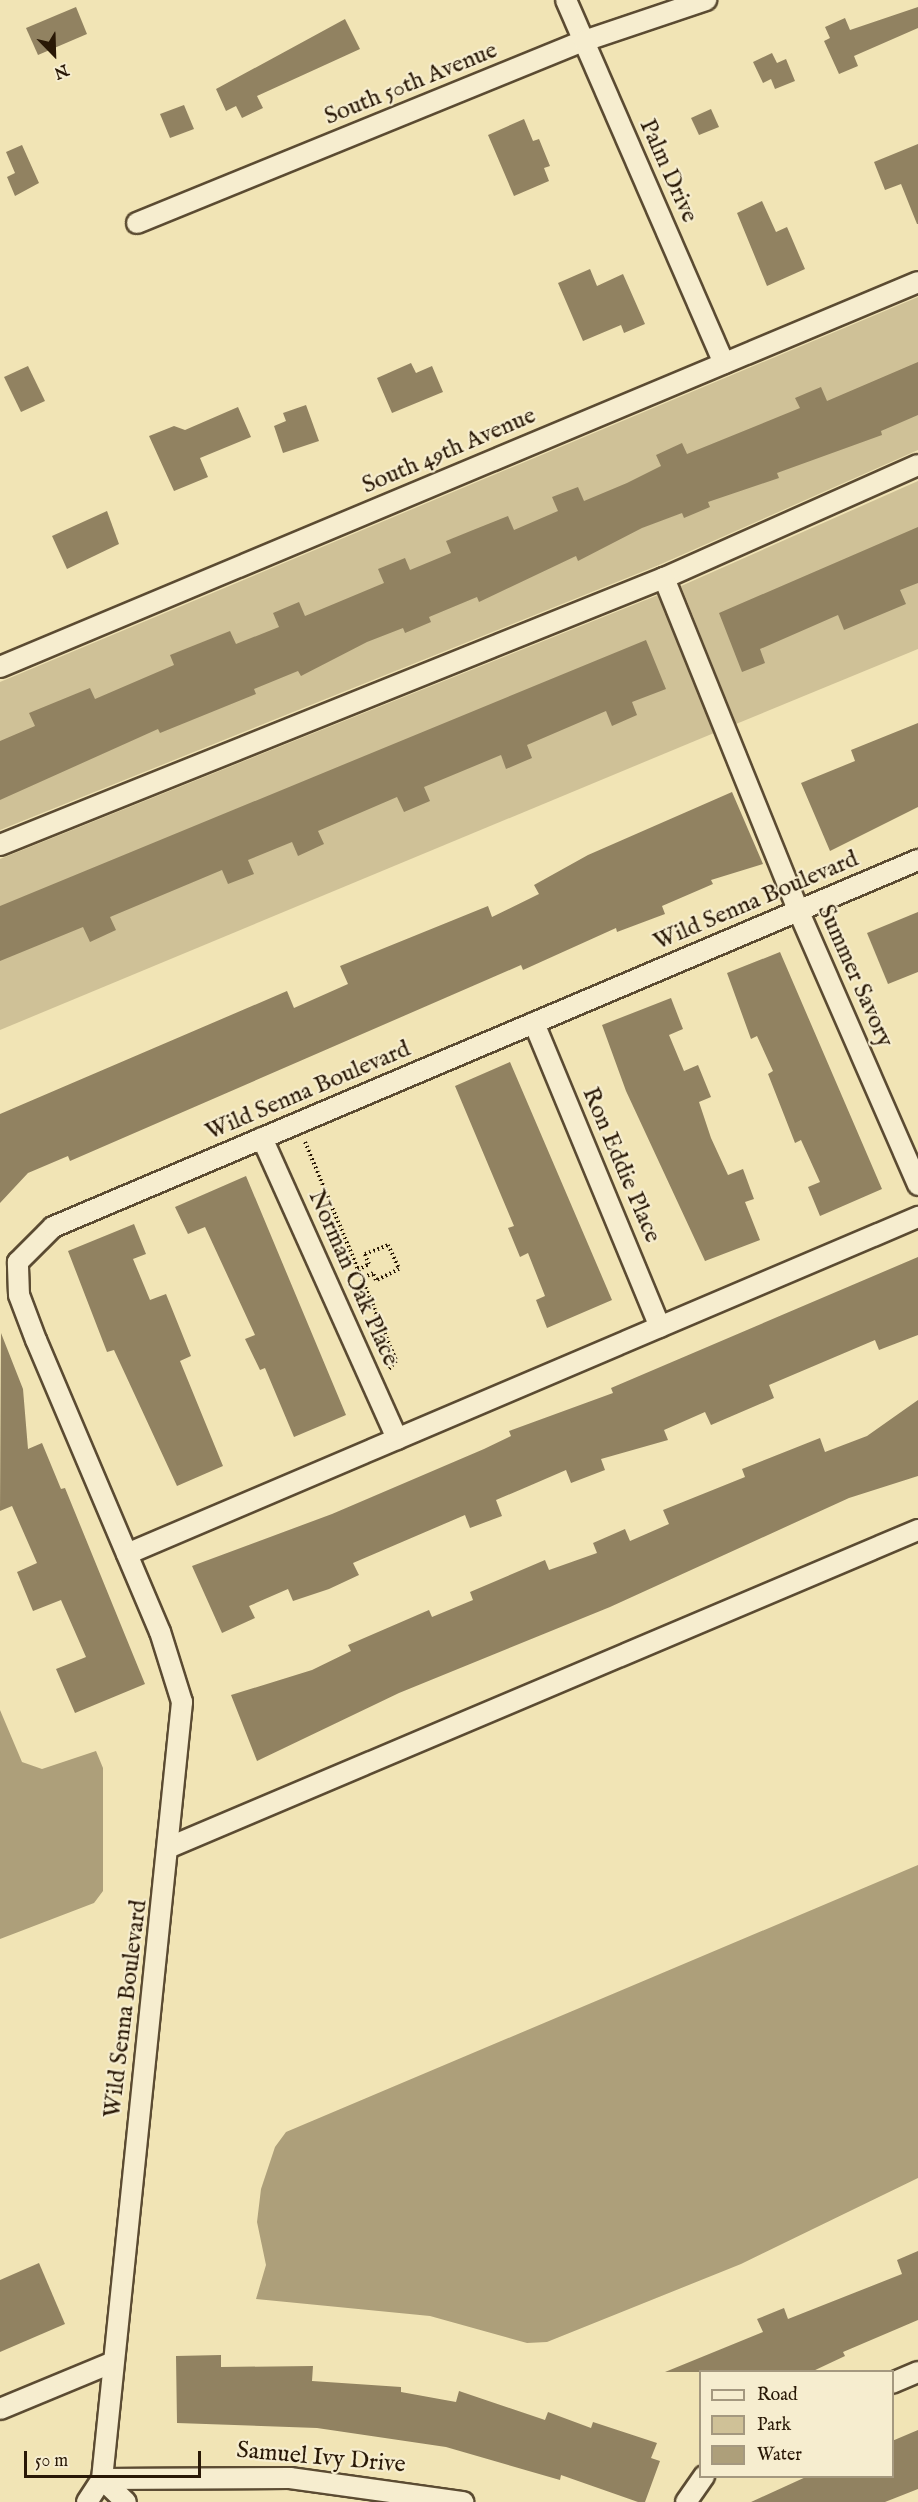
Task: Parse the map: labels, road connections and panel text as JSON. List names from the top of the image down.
{
  "streets": {
    "street": [
      "South 50th Avenue",
      "Palm Drive",
      "South 49th Avenue",
      "Wild Senna Boulevard",
      "Summer Savory",
      "Ron Eddie Place",
      "Norman Oak Place",
      "Samuel Ivy Drive"
    ]
  },
  "crossings": [
    ["South 50th Avenue", "Palm Drive"],
    ["Palm Drive", "South 49th Avenue"],
    ["Wild Senna Boulevard", "Summer Savory"],
    ["Wild Senna Boulevard", "Ron Eddie Place"],
    ["Wild Senna Boulevard", "Norman Oak Place"],
    ["Wild Senna Boulevard", "Samuel Ivy Drive"]
  ],
  "legend": ["Road", "Park", "Water"],
  "scale_bar": "50 m",
  "north": "bottom right"
}
